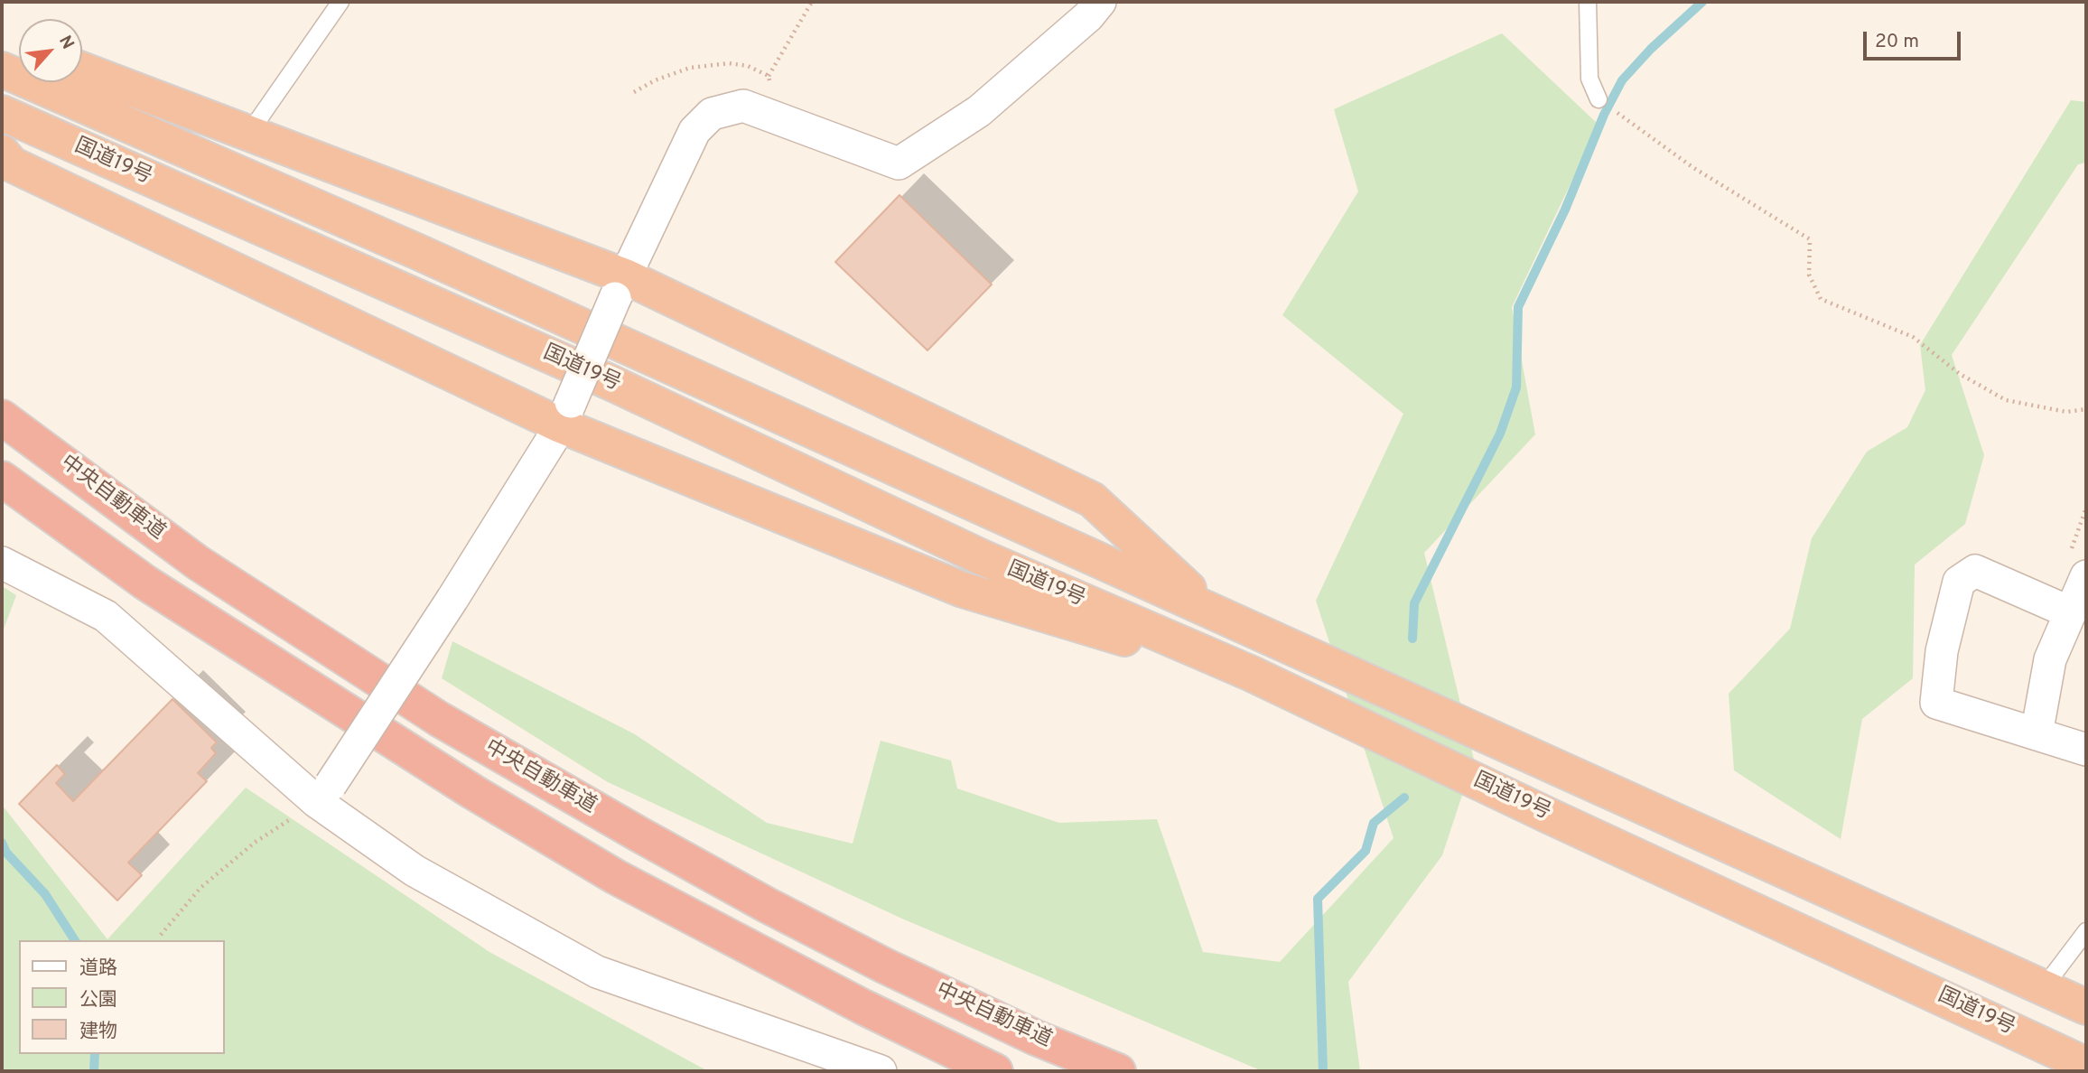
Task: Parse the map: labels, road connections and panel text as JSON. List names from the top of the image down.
{
  "streets": {
    "highway": ["国道19号", "中央自動車道"]
  },
  "legend": ["道路", "公園", "建物"],
  "scale_bar": "20 m",
  "north": "top right"
}
